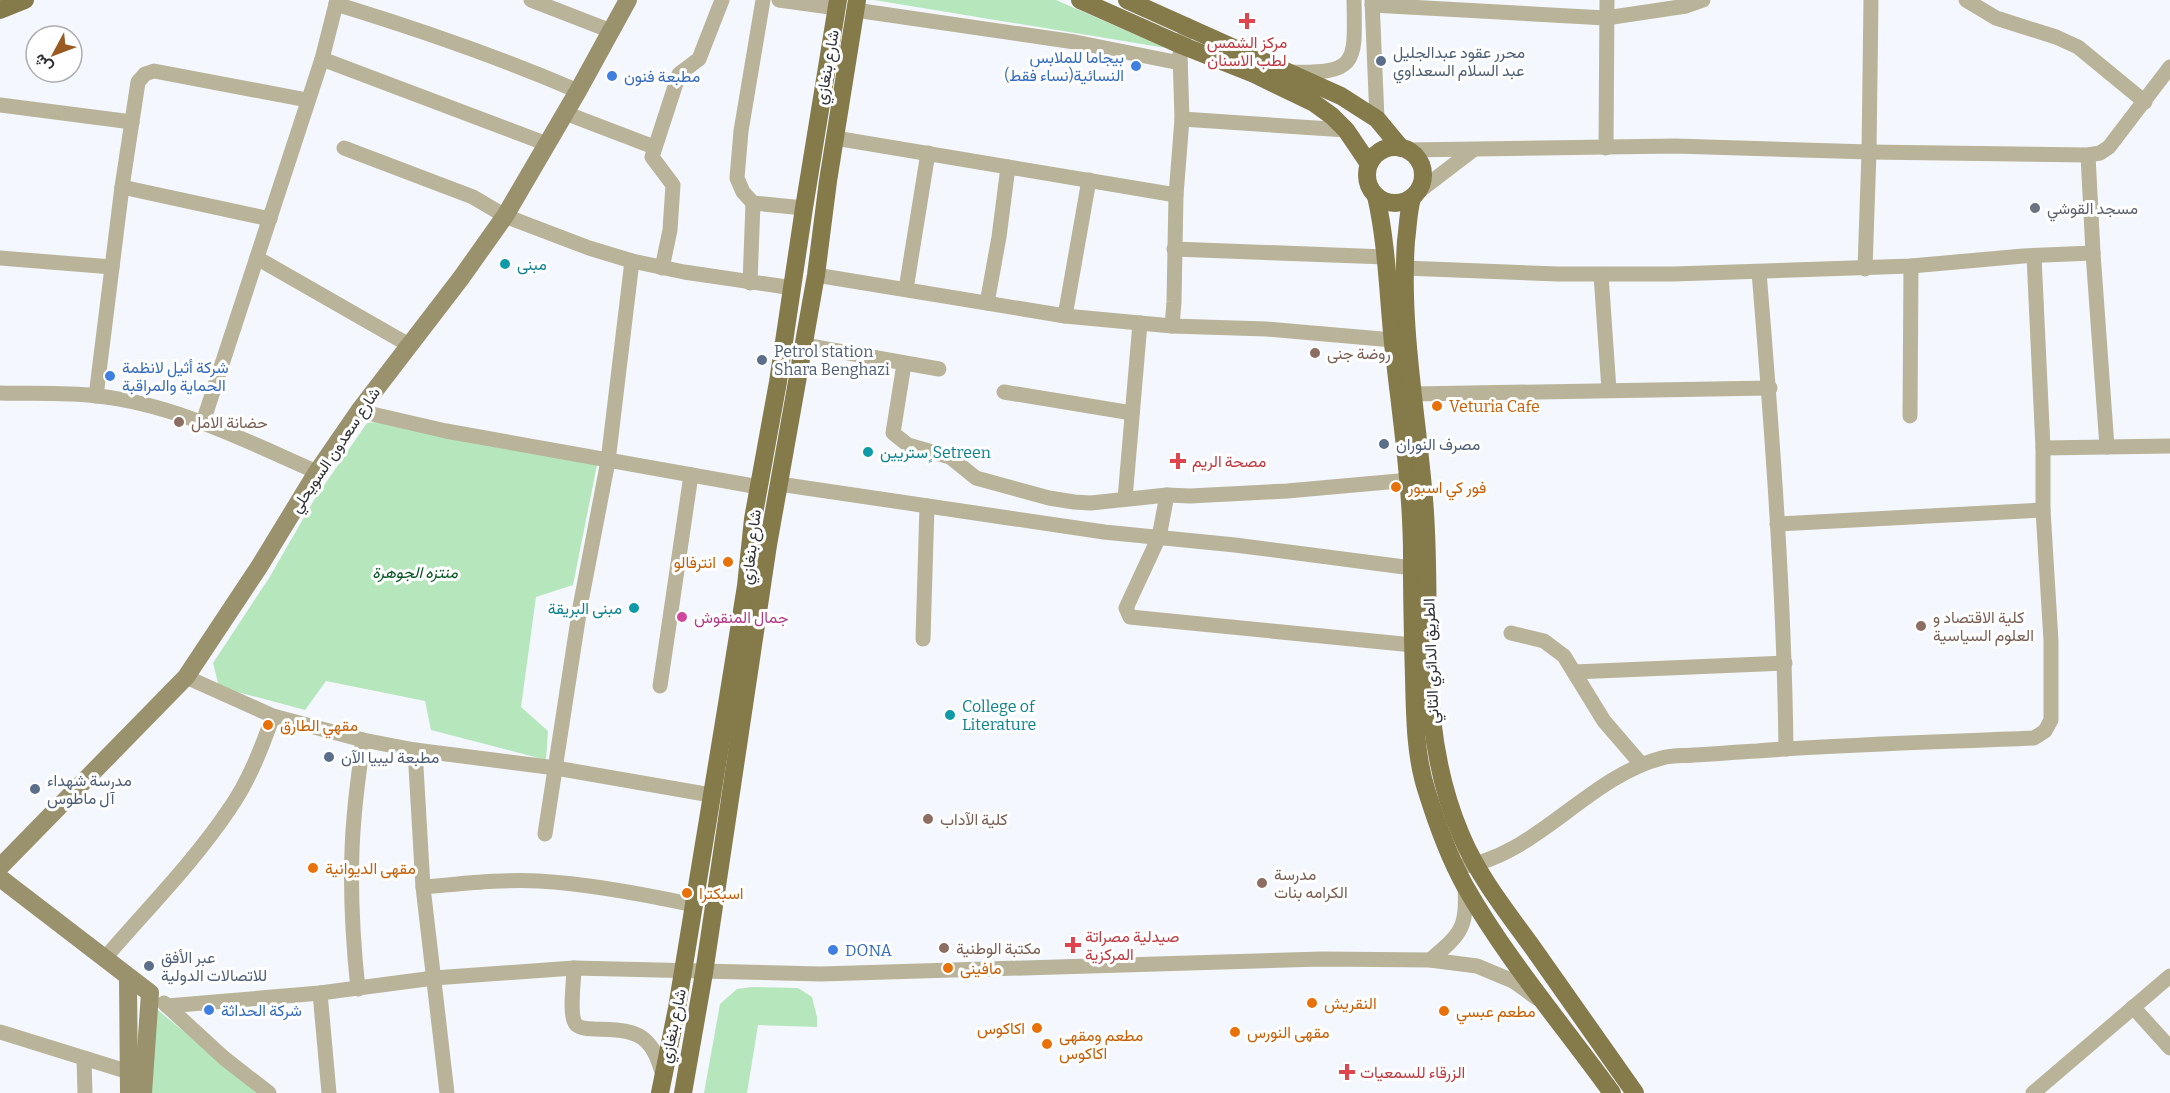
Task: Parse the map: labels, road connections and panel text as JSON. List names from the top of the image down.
{
  "streets": {
    "main road": ["شارع بنغازي", "شارع سعدون السويحلي", "الطريق الدائري الثاني"]
  },
  "parks": ["منتزه الجوهرة"],
  "places": {
    "health": [
      "مركز الشمس لطب الاسنان",
      "مصحة الريم",
      "صيدلية مصراتة المركزية",
      "الزرقاء للسمعيات"
    ],
    "other": [
      "محرر عقود عبدالجليل عبد السلام السعداوي",
      "بيجاما للملابس النسائية(نساء فقط)",
      "مطبعة فنون",
      "مسجد القوشي",
      "مبنى",
      "روضة جنى",
      "Petrol station Shara Benghazi",
      "شركة أثيل لانظمة الحماية والمراقبة",
      "Veturia Cafe",
      "حضانة الامل",
      "مصرف النوران",
      "ستريين ٍSetreen",
      "فور كي اسبور",
      "انترفالو",
      "مبنى البريقة",
      "جمال المنقوش",
      "كلية الاقتصاد و العلوم السياسية",
      "College of Literature",
      "مقهي الطارق",
      "مطبعة ليبيا الآن",
      "مدرسة شهداء آل ماطوس",
      "كلية الآداب",
      "مقهى الديوانية",
      "مدرسة الكرامه بنات",
      "اسبكترا",
      "مكتبة الوطنية",
      "DONA",
      "عبر الأفق للاتصالات الدولية",
      "مافينى",
      "النقريش",
      "شركة الحداثة",
      "مطعم عبسي",
      "اكاكوس",
      "مقهى النورس",
      "مطعم ومقهى اكاكوس"
    ]
  },
  "north": "bottom left"
}
